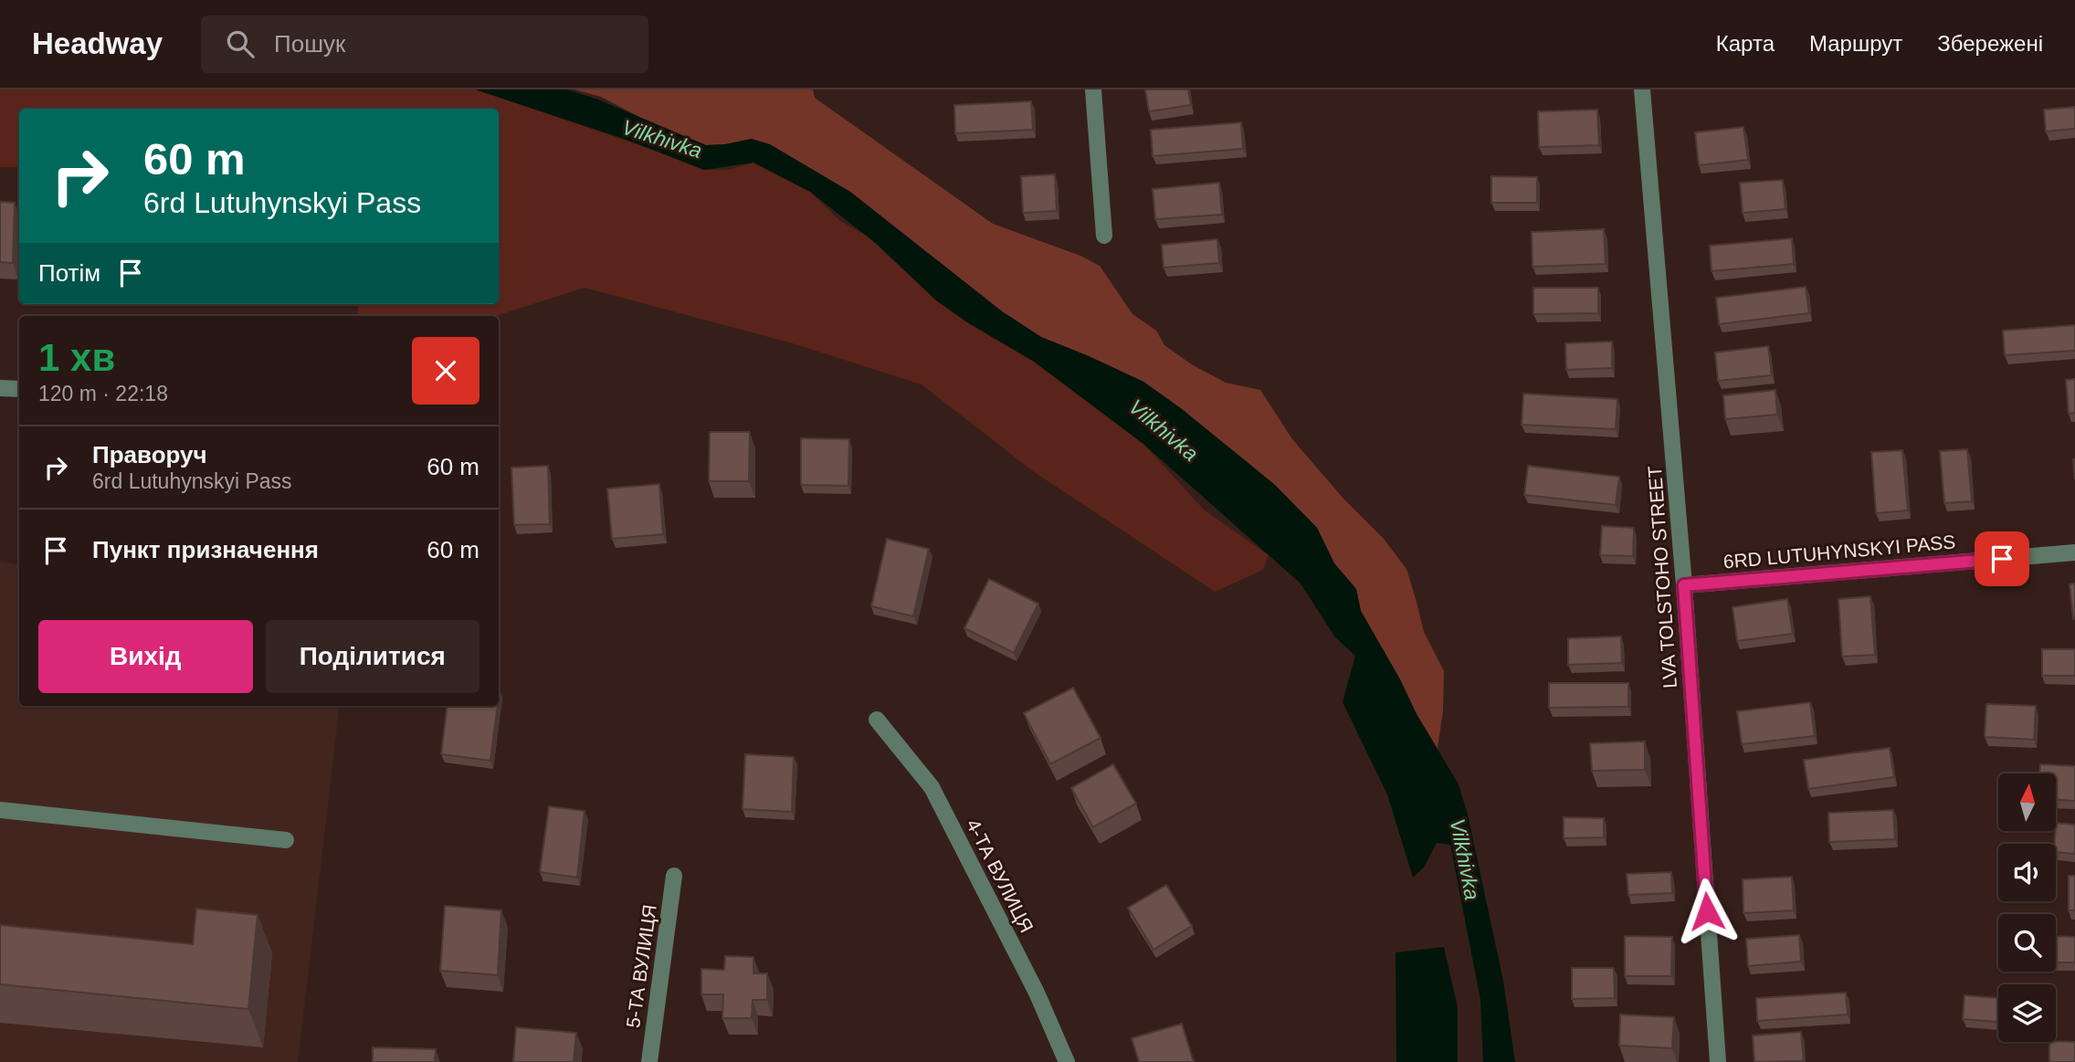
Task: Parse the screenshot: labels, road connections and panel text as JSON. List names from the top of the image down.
{
  "streets": {
    "street": [
      "6RD LUTUHYNSKYI PASS",
      "LVA TOLSTOHO STREET",
      "4-ТА ВУЛИЦЯ",
      "5-ТА ВУЛИЦЯ"
    ]
  },
  "crossings": [
    ["6RD LUTUHYNSKYI PASS", "LVA TOLSTOHO STREET"]
  ],
  "water": ["Vilkhivka"],
  "north": "top",
  "page": {
    "header": "Headway",
    "search": "Пошук",
    "nav": ["Карта", "Маршрут", "Збережені"],
    "turn": ["60 m", "6rd Lutuhynskyi Pass"],
    "then": "Потім",
    "heading": ["1 хв", "120 m · 22:18"],
    "list": [
      {
        "name": "Праворуч",
        "note": "6rd Lutuhynskyi Pass",
        "value": "60 m"
      },
      {
        "name": "Пункт призначення",
        "value": "60 m"
      }
    ],
    "buttons": ["Вихід", "Поділитися"]
  }
}
